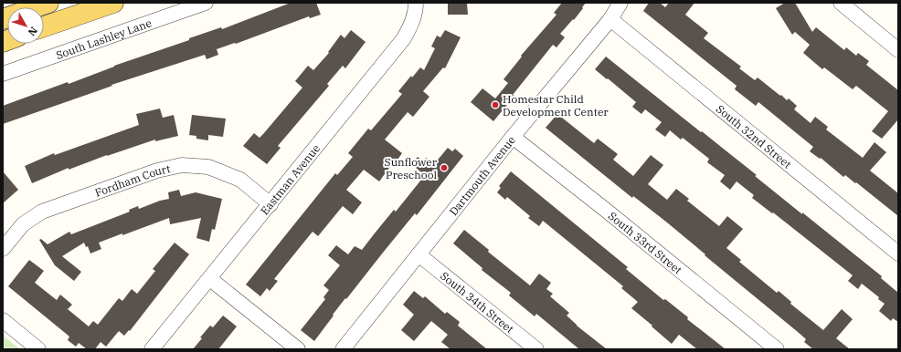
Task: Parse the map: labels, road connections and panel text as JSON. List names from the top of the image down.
{
  "streets": {
    "street": [
      "South Lashley Lane",
      "South 32nd Street",
      "Dartmouth Avenue",
      "Eastman Avenue",
      "Fordham Court",
      "South 33rd Street",
      "South 34th Street"
    ]
  },
  "crossings": [
    ["South 32nd Street", "Dartmouth Avenue"],
    ["Dartmouth Avenue", "South 33rd Street"],
    ["Dartmouth Avenue", "South 34th Street"],
    ["Eastman Avenue", "Fordham Court"]
  ],
  "places": ["Homestar Child Development Center", "Sunflower Preschool"],
  "north": "bottom right"
}
